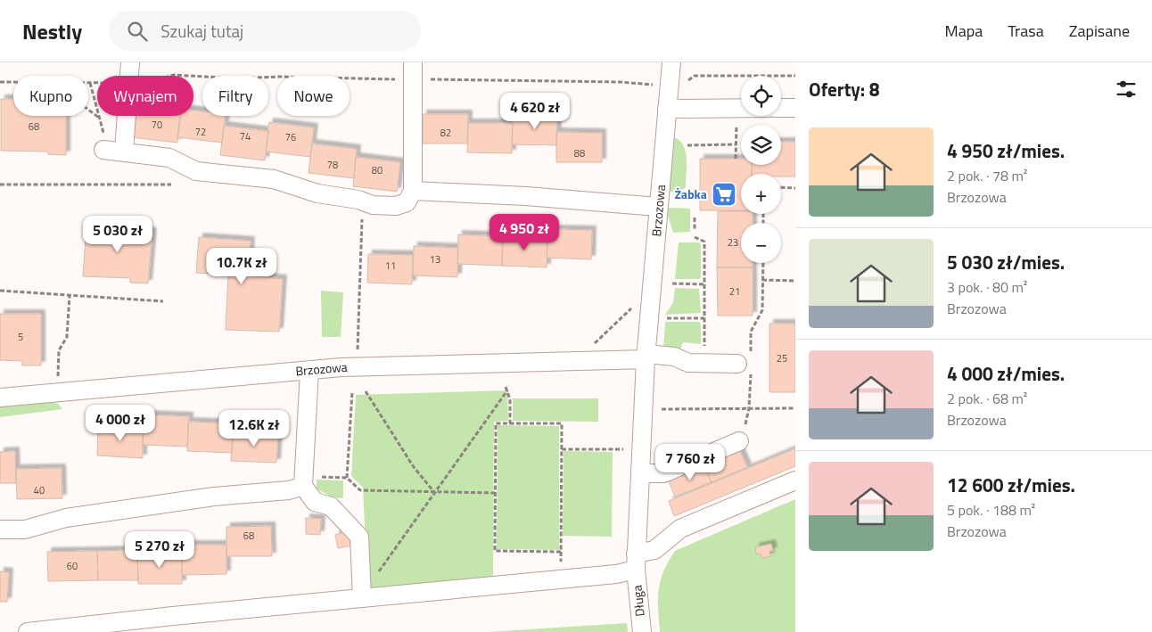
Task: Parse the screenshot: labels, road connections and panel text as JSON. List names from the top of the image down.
{
  "streets": {
    "street": ["Brzozowa", "Długa"]
  },
  "crossings": [
    ["Brzozowa", "Długa"]
  ],
  "places": {
    "supermarket": ["Żabka"]
  },
  "house_numbers": [
    "70",
    "68",
    "72",
    "82",
    "74",
    "76",
    "88",
    "78",
    "80",
    "23",
    "13",
    "11",
    "21",
    "5",
    "25",
    "40",
    "68",
    "60"
  ],
  "page": {
    "header": "Nestly",
    "search": "Szukaj tutaj",
    "nav": ["Mapa", "Trasa", "Zapisane"],
    "heading": "Oferty: 8",
    "map_buttons": ["+", "−"],
    "chip": [
      "Kupno",
      "Wynajem",
      "Filtry",
      "Nowe"
    ],
    "price": [
      "4 620 zł",
      "4 950 zł",
      "5 030 zł",
      "10.7K zł",
      "4 000 zł",
      "12.6K zł",
      "7 760 zł",
      "5 270 zł"
    ],
    "list": [
      {
        "name": "4 950 zł/mies.",
        "note": "2 pok. · 78 m² · Brzozowa"
      },
      {
        "name": "5 030 zł/mies.",
        "note": "3 pok. · 80 m² · Brzozowa"
      },
      {
        "name": "4 000 zł/mies.",
        "note": "2 pok. · 68 m² · Brzozowa"
      },
      {
        "name": "12 600 zł/mies.",
        "note": "5 pok. · 188 m² · Brzozowa"
      }
    ]
  }
}
